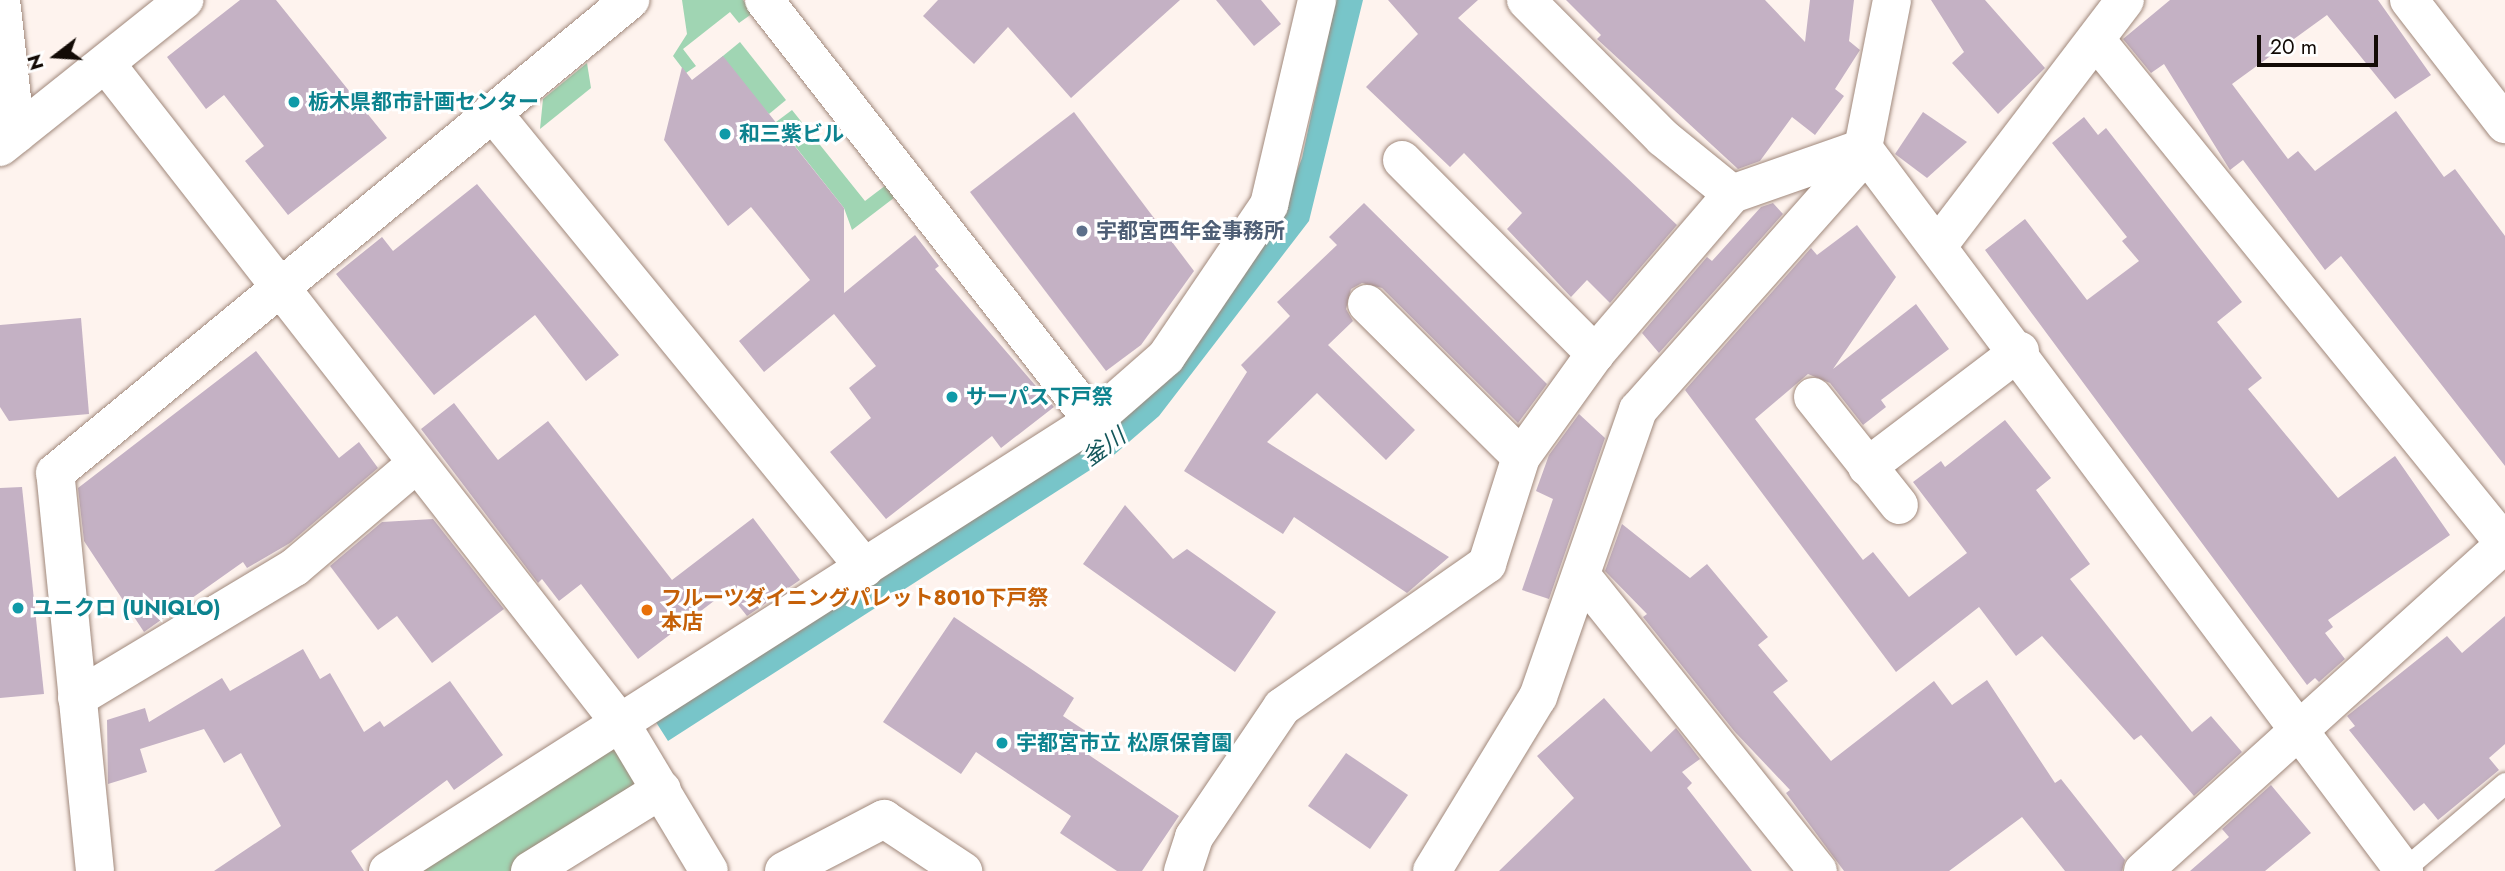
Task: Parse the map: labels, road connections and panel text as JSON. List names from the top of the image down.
{
  "water": ["釜川"],
  "places": [
    "栃木県都市計画センター",
    "和三紫ビル",
    "宇都宮西年金事務所",
    "サーパス下戸祭",
    "ユニクロ (UNIQLO)",
    "フルーツダイニングパレット8010下戸祭 本店",
    "宇都宮市立 松原保育園"
  ],
  "scale_bar": "20 m",
  "north": "left"
}
